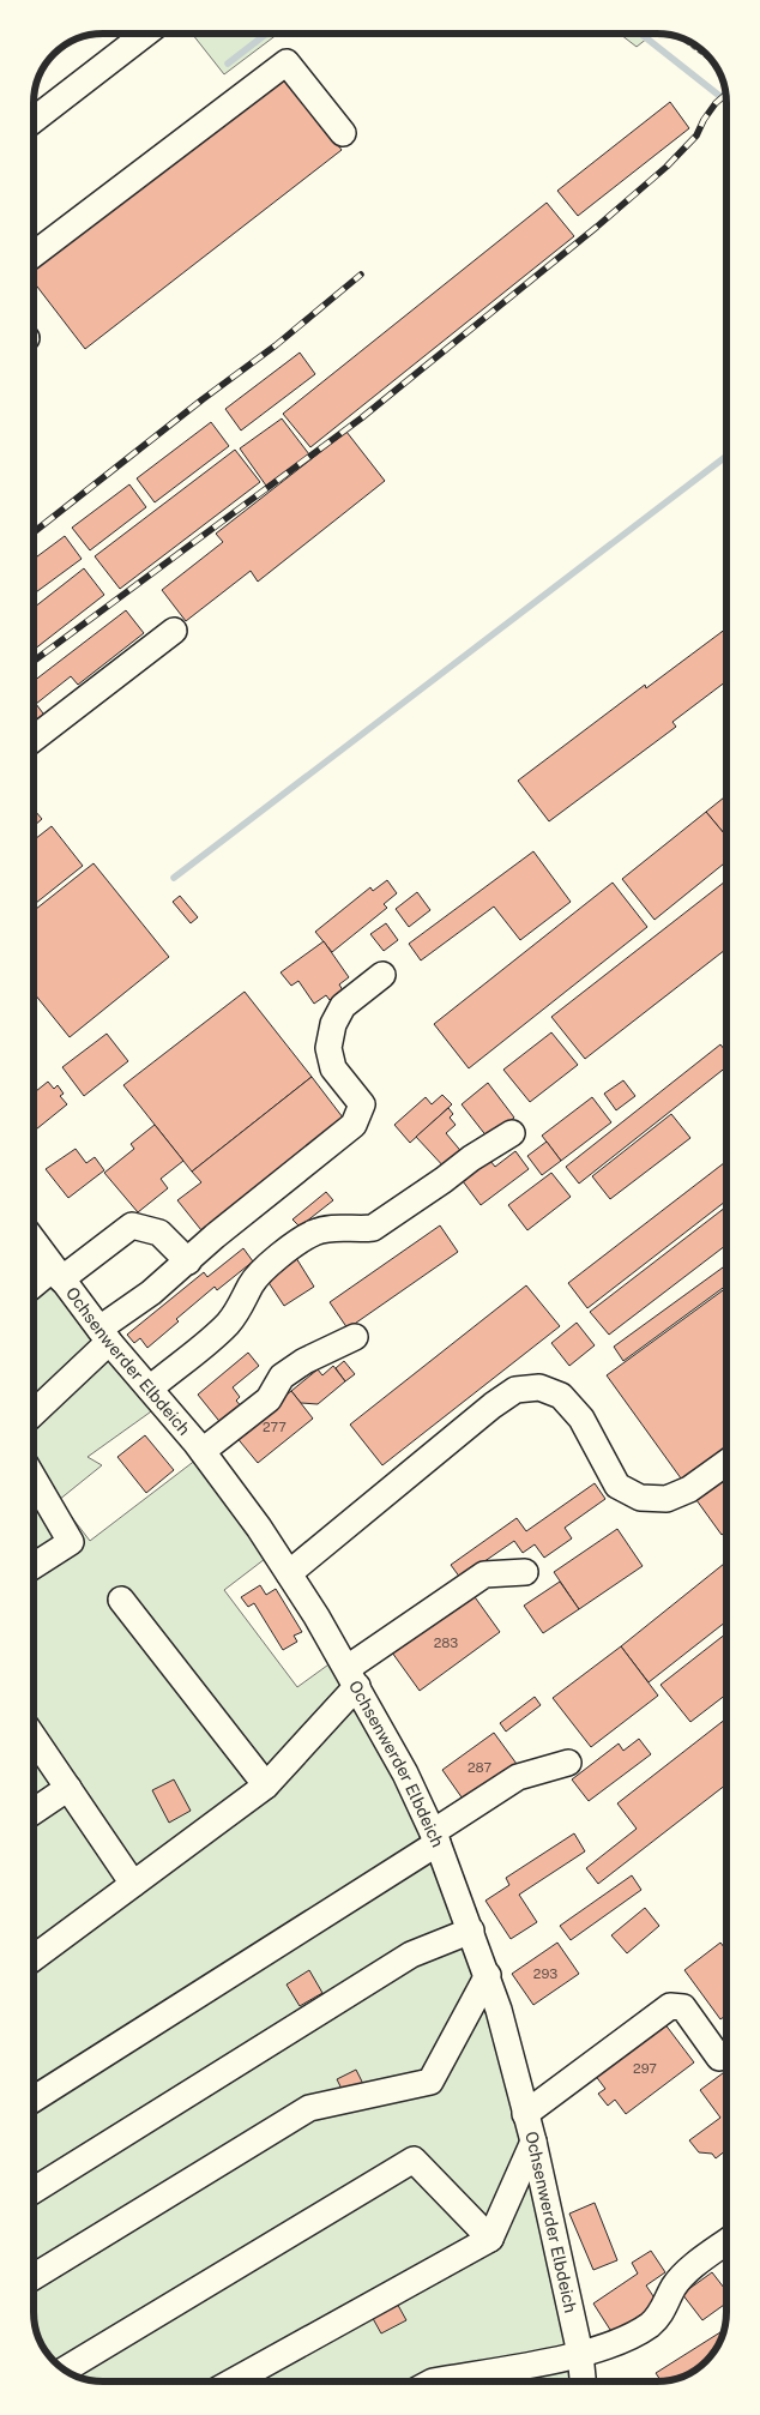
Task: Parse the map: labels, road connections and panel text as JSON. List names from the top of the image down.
{
  "streets": {
    "street": ["Ochsenwerder Elbdeich"]
  },
  "house_numbers": [
    "277",
    "283",
    "287",
    "293",
    "297"
  ]
}
